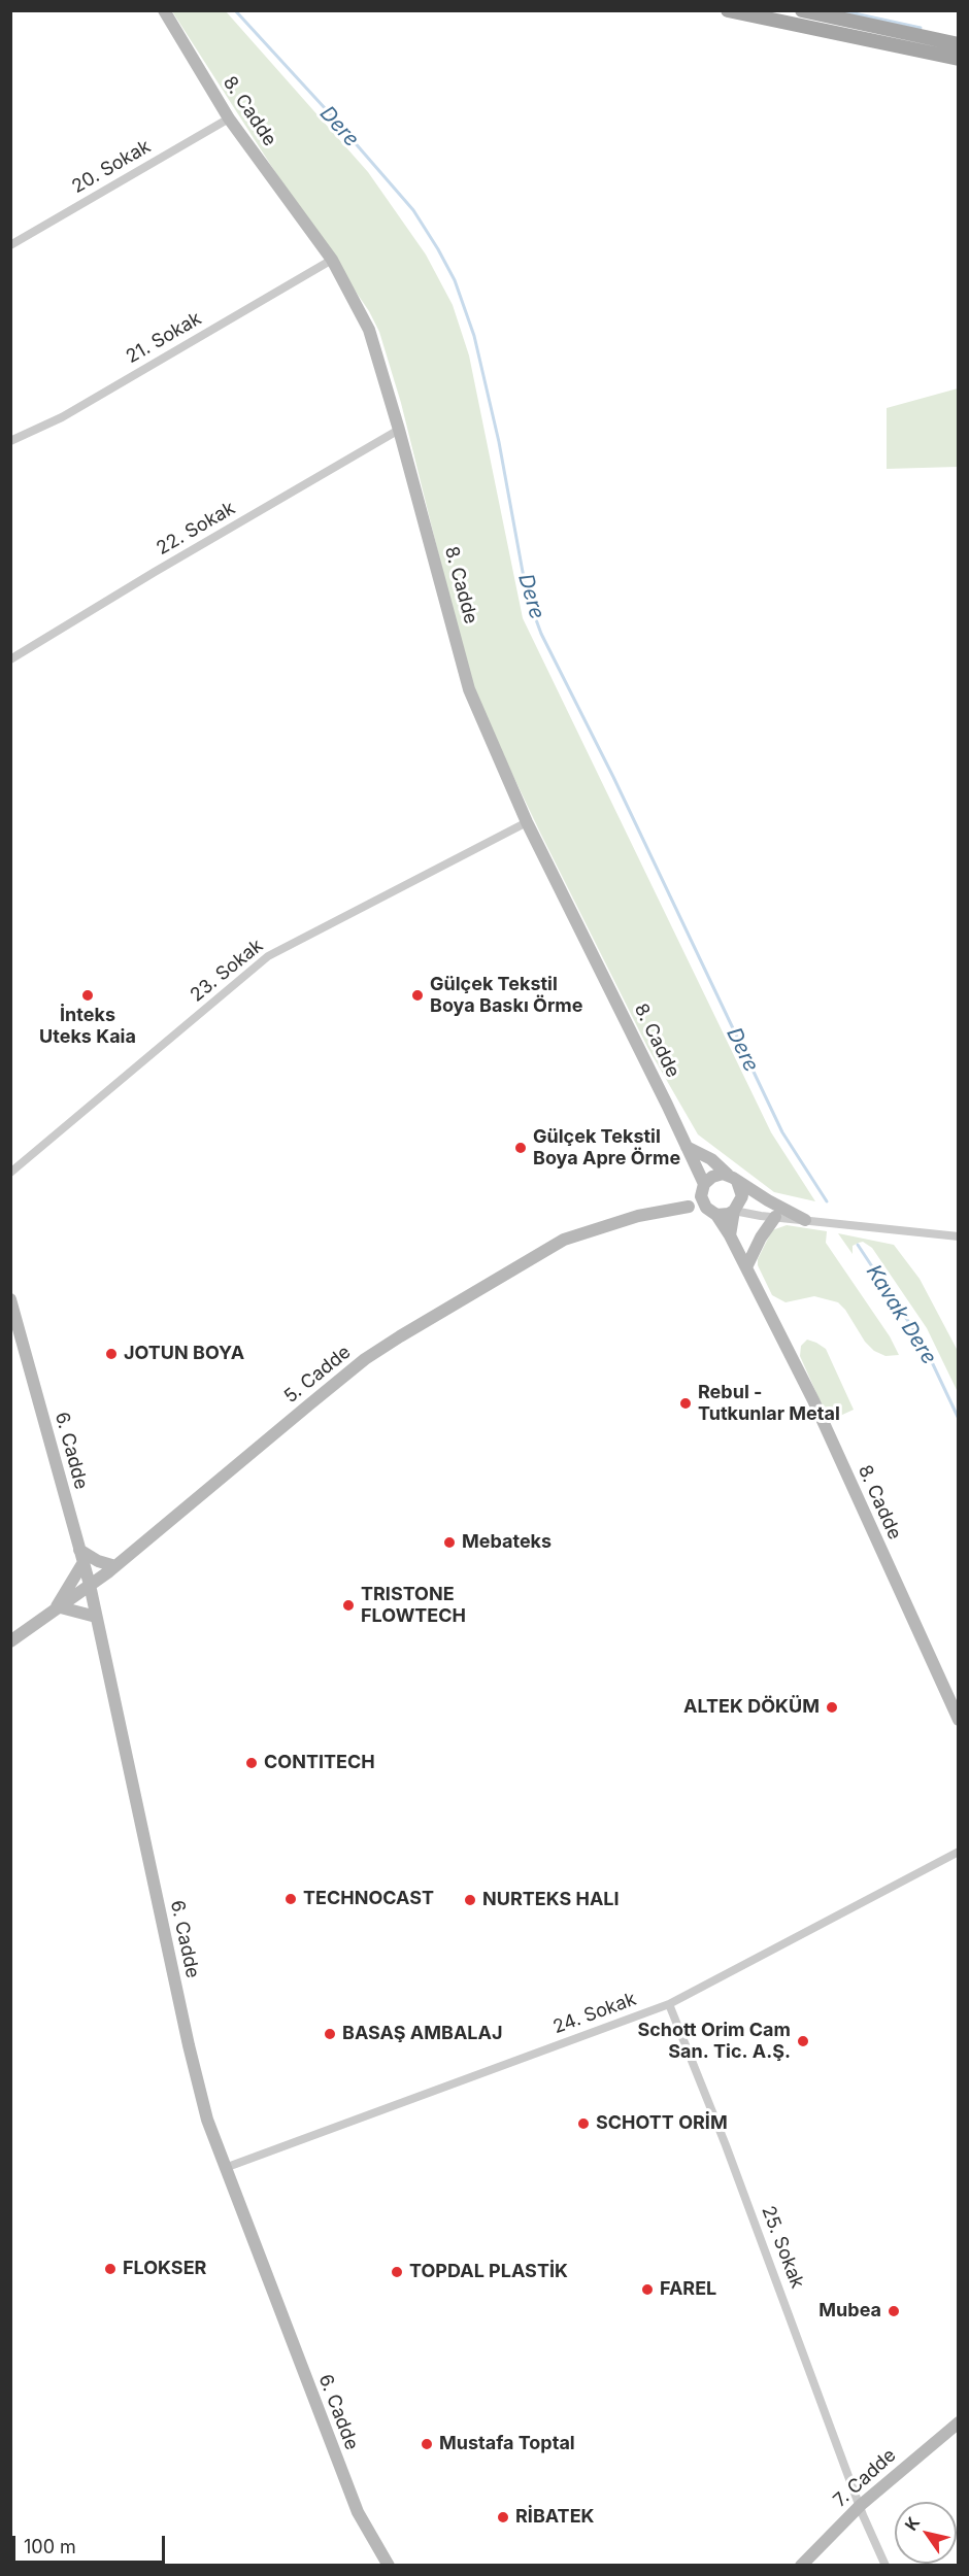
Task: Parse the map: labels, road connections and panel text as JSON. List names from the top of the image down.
{
  "streets": {
    "street": [
      "8. Cadde",
      "20. Sokak",
      "21. Sokak",
      "22. Sokak",
      "23. Sokak",
      "5. Cadde",
      "6. Cadde",
      "24. Sokak",
      "25. Sokak",
      "7. Cadde"
    ]
  },
  "crossings": [
    ["8. Cadde", "20. Sokak"],
    ["8. Cadde", "21. Sokak"],
    ["8. Cadde", "22. Sokak"],
    ["8. Cadde", "23. Sokak"],
    ["5. Cadde", "6. Cadde"],
    ["6. Cadde", "24. Sokak"],
    ["24. Sokak", "25. Sokak"],
    ["25. Sokak", "7. Cadde"]
  ],
  "water": ["Dere", "Kavak Dere"],
  "places": [
    "İnteks Uteks Kaia",
    "Gülçek Tekstil Boya Baskı Örme",
    "Gülçek Tekstil Boya Apre Örme",
    "JOTUN BOYA",
    "Rebul - Tutkunlar Metal",
    "Mebateks",
    "TRISTONE FLOWTECH",
    "ALTEK DÖKÜM",
    "CONTITECH",
    "TECHNOCAST",
    "NURTEKS HALI",
    "BASAŞ AMBALAJ",
    "Schott Orim Cam San. Tic. A.Ş.",
    "SCHOTT ORİM",
    "FLOKSER",
    "TOPDAL PLASTİK",
    "FAREL",
    "Mubea",
    "Mustafa Toptal",
    "RİBATEK"
  ],
  "scale_bar": "100 m",
  "north": "top left"
}
